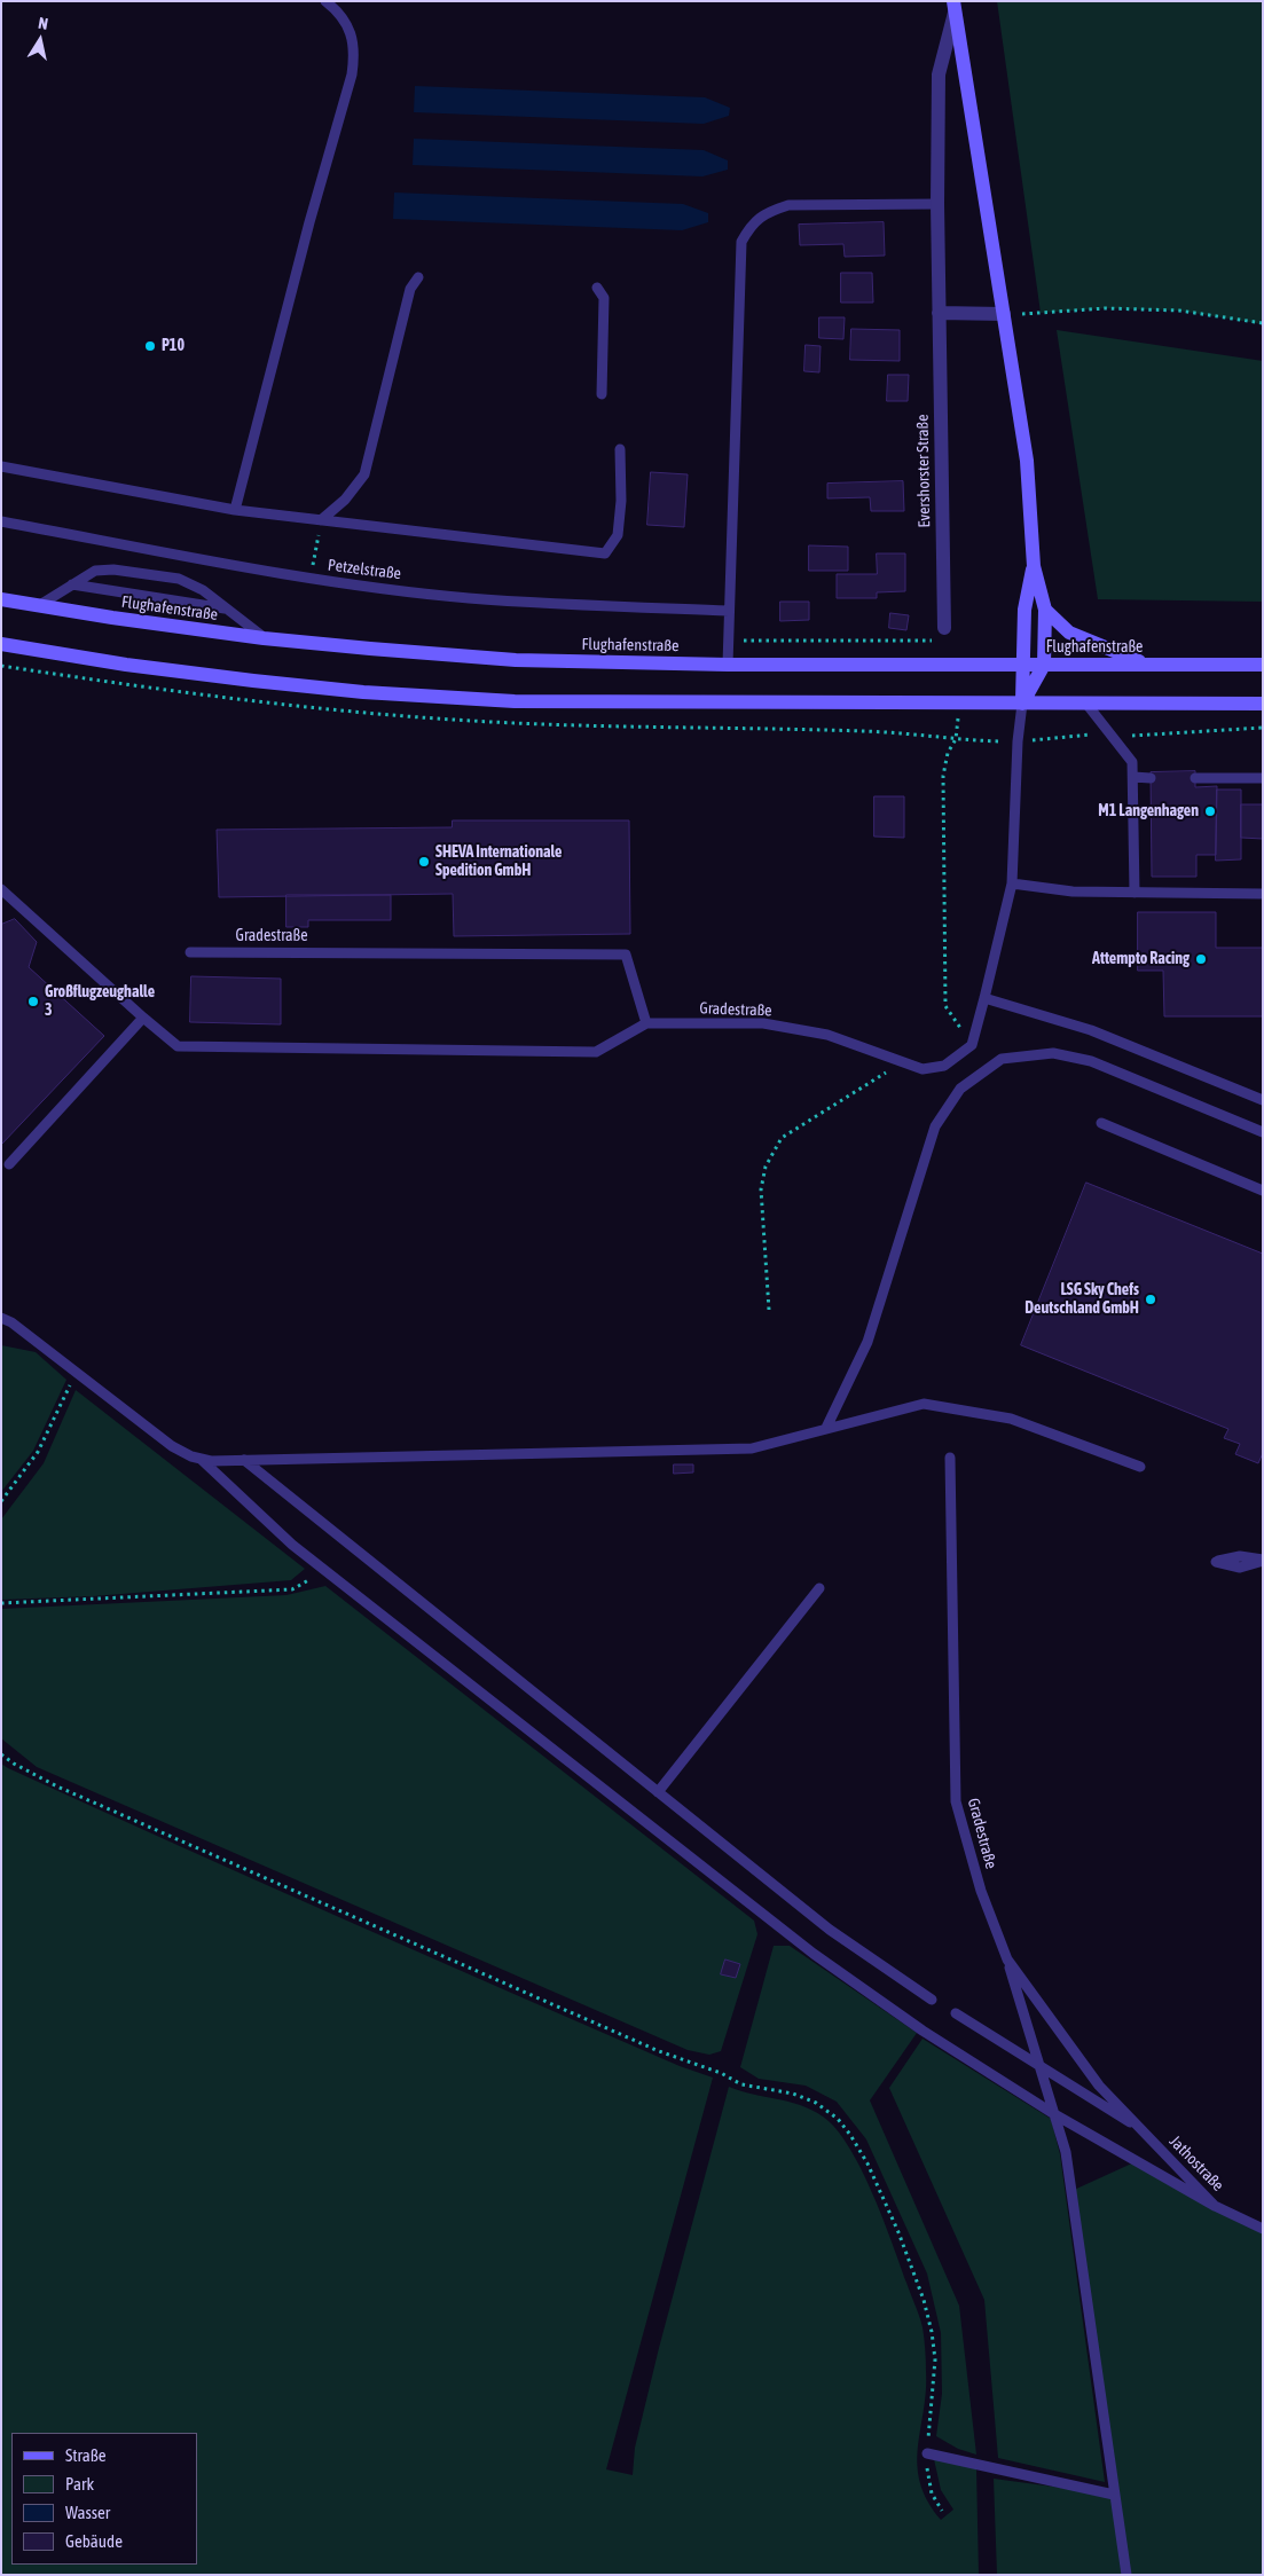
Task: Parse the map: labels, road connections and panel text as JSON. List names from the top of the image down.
{
  "streets": {
    "main road": ["Evershorster Straße", "Flughafenstraße"],
    "lane": ["Petzelstraße", "Gradestraße", "Jathostraße"]
  },
  "crossings": [
    ["Evershorster Straße", "Flughafenstraße"],
    ["Gradestraße", "Jathostraße"]
  ],
  "places": [
    "P10",
    "M1 Langenhagen",
    "SHEVA Internationale Spedition GmbH",
    "Attempto Racing",
    "Großflugzeughalle 3",
    "LSG Sky Chefs Deutschland GmbH"
  ],
  "legend": [
    "Straße",
    "Park",
    "Wasser",
    "Gebäude"
  ],
  "north": "top"
}
